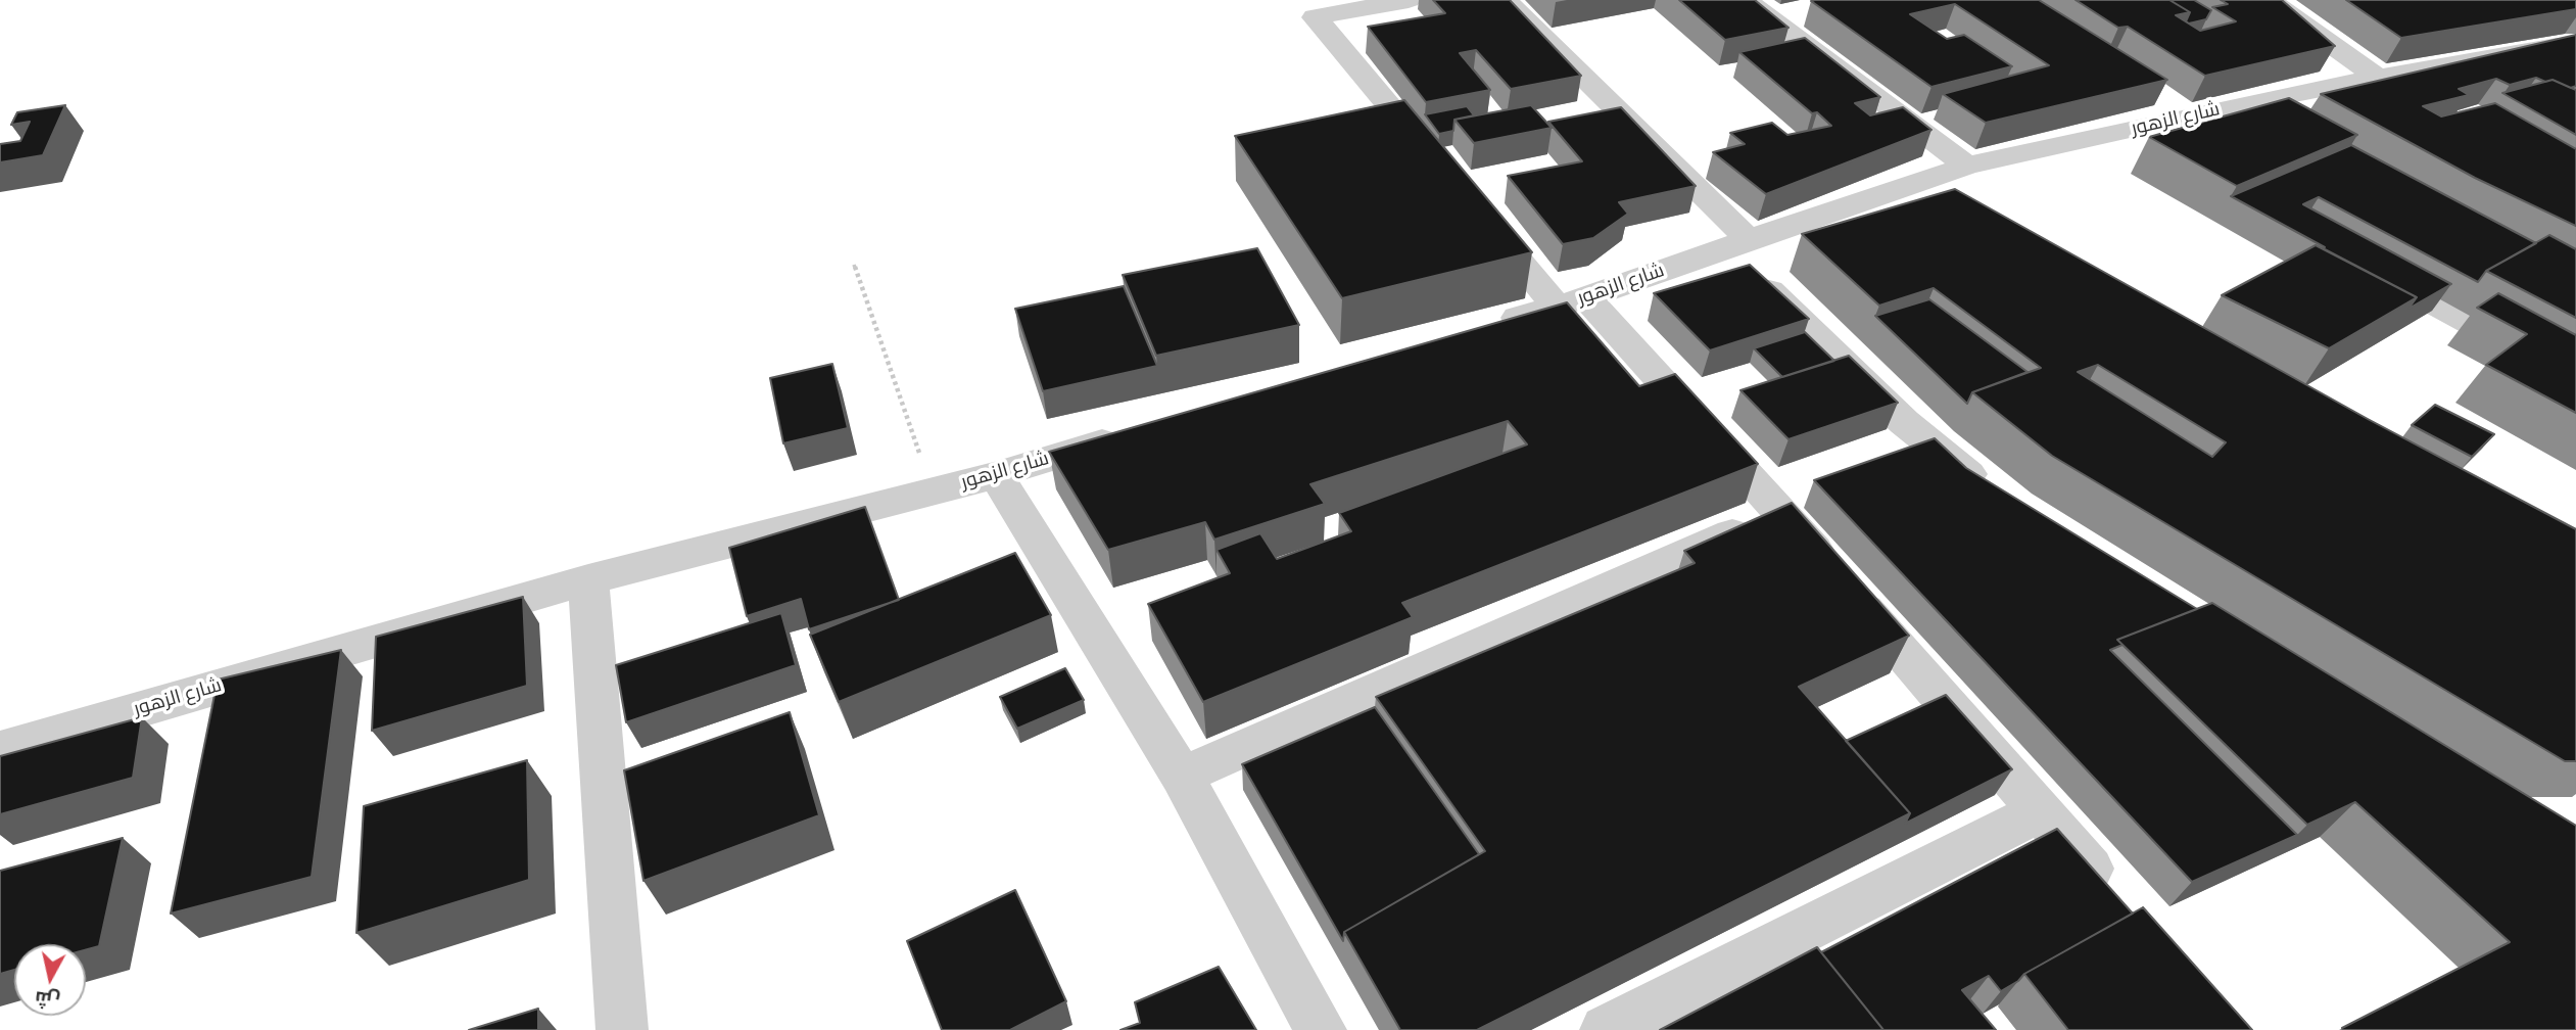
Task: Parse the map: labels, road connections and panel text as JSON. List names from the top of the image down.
{
  "streets": {
    "street": ["شارع الزهور"]
  },
  "north": "bottom"
}
